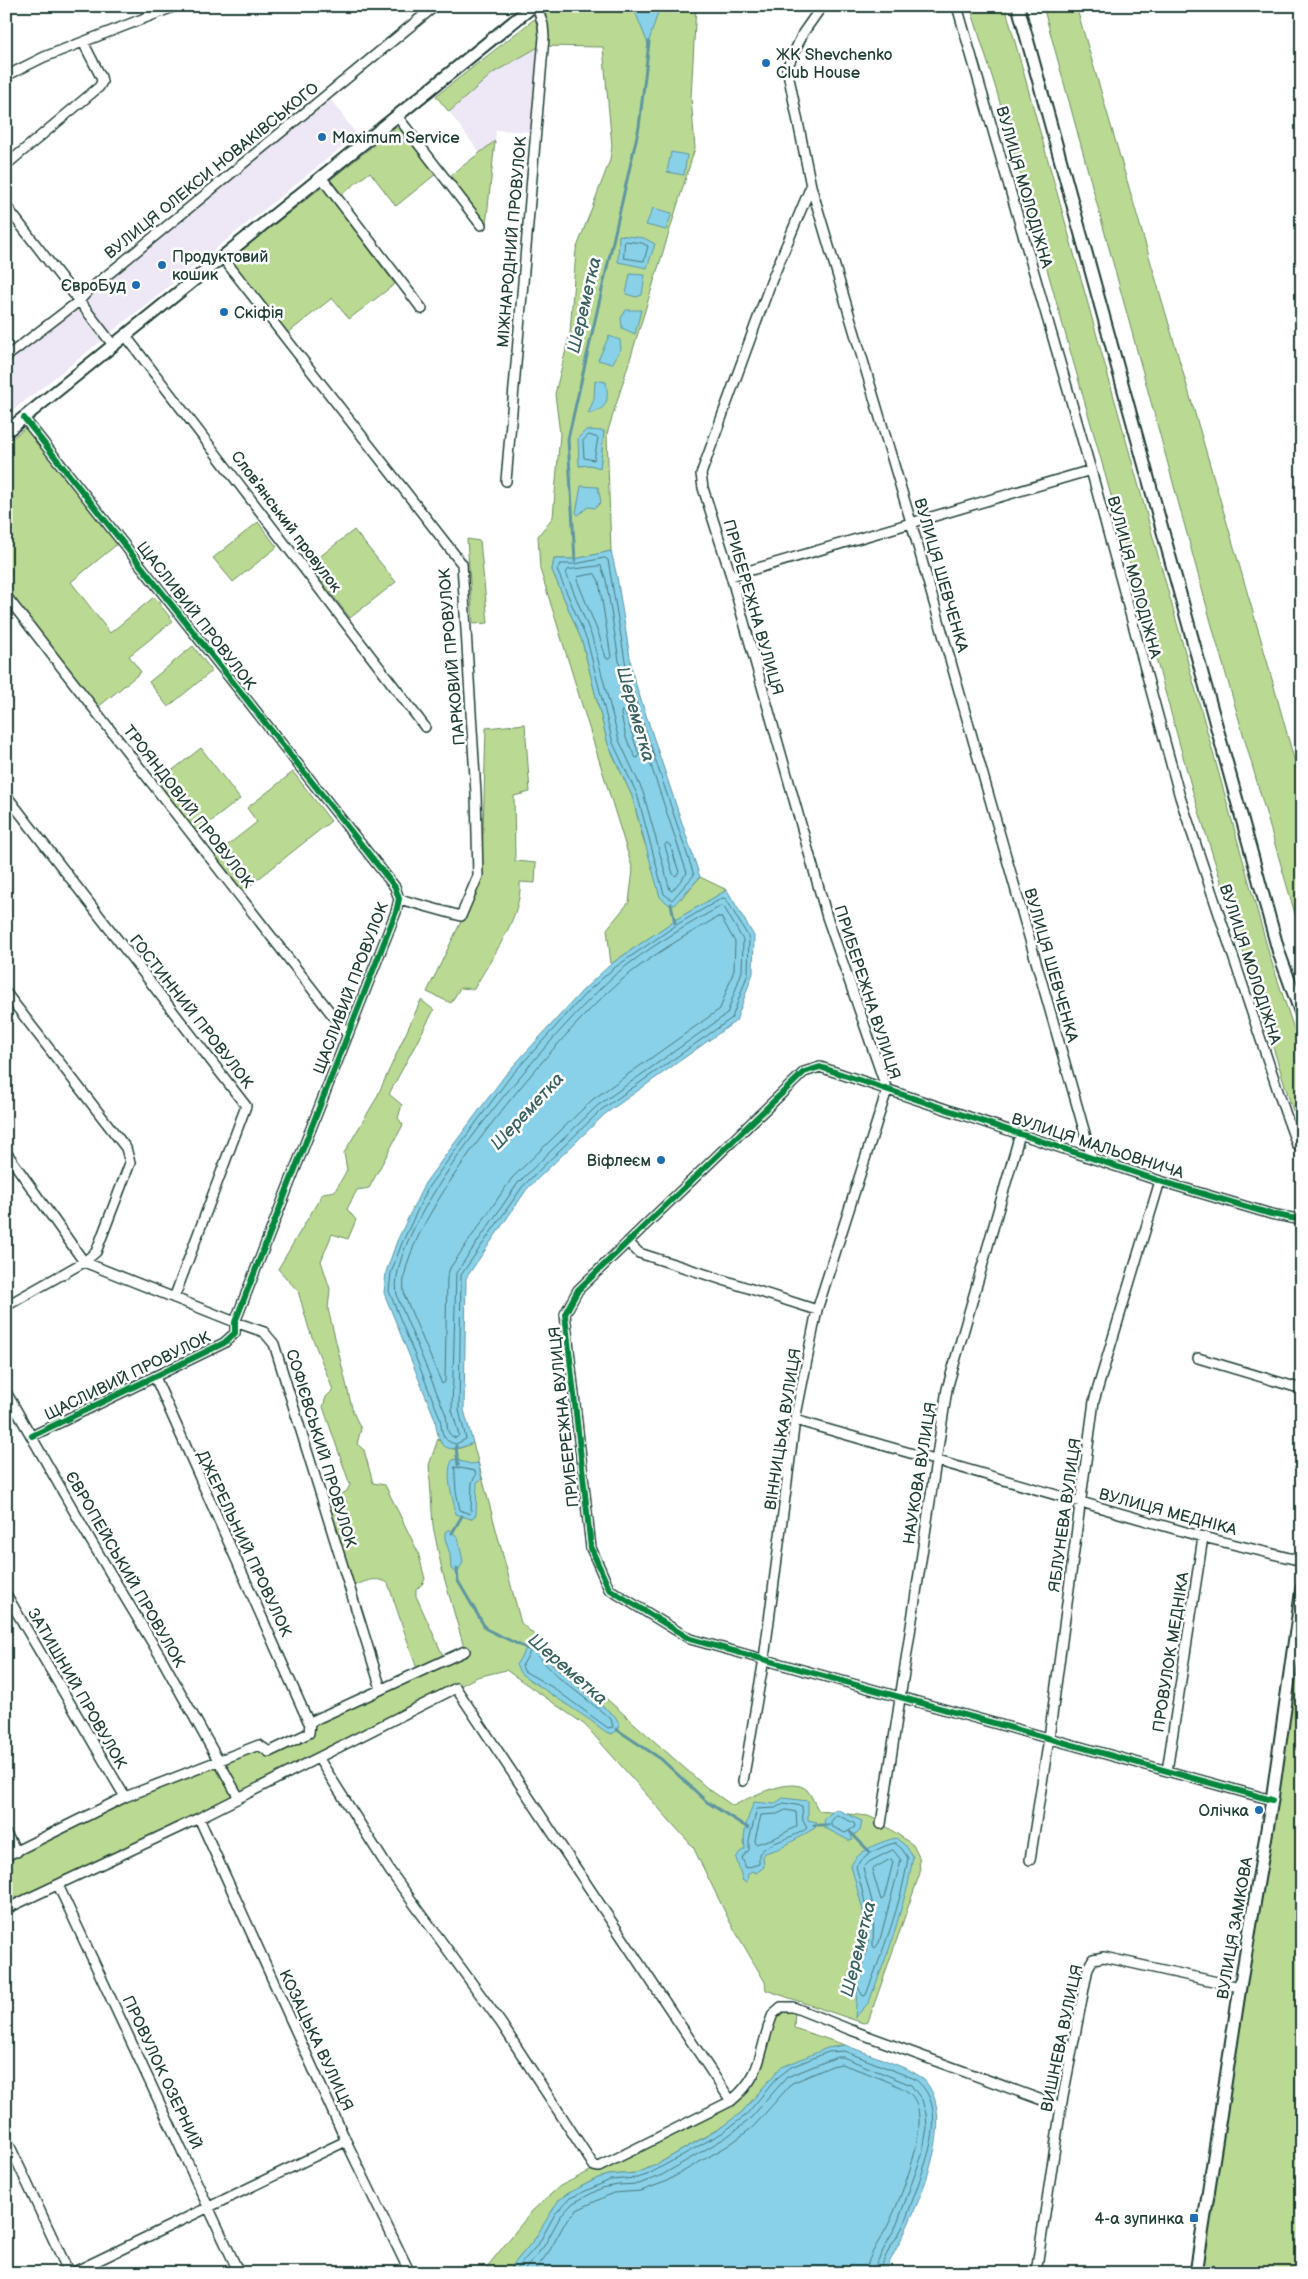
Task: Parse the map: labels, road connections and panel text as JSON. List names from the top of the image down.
{
  "streets": {
    "main road": ["ВУЛИЦЯ ЗАМКОВА"],
    "street": [
      "ВУЛИЦЯ ОЛЕКСИ НОВАКІВСЬКОГО",
      "ВУЛИЦЯ МОЛОДІЖНА",
      "МІЖНАРОДНИЙ ПРОВУЛОК",
      "Словʼянський провулок",
      "ВУЛИЦЯ ШЕВЧЕНКА",
      "ПРИБЕРЕЖНА ВУЛИЦЯ",
      "ЩАСЛИВИЙ ПРОВУЛОК",
      "ПАРКОВИЙ ПРОВУЛОК",
      "ТРОЯНДОВИЙ ПРОВУЛОК",
      "ГОСТИННИЙ ПРОВУЛОК",
      "ВУЛИЦЯ МАЛЬОВНИЧА",
      "ВІННИЦЬКА ВУЛИЦЯ",
      "СОФІЄВСЬКИЙ ПРОВУЛОК",
      "НАУКОВА ВУЛИЦЯ",
      "ВУЛИЦЯ МЕДНІКА",
      "ЯБЛУНЕВА ВУЛИЦЯ",
      "ДЖЕРЕЛЬНИЙ ПРОВУЛОК",
      "ЄВРОПЕЙСЬКИЙ ПРОВУЛОК",
      "ПРОВУЛОК МЕДНІКА",
      "ЗАТИШНИЙ ПРОВУЛОК",
      "ВИШНЕВА ВУЛИЦЯ",
      "КОЗАЦЬКА ВУЛИЦЯ",
      "ПРОВУЛОК ОЗЕРНИЙ"
    ]
  },
  "crossings": [
    ["ВУЛИЦЯ ШЕВЧЕНКА", "ПРИБЕРЕЖНА ВУЛИЦЯ"],
    ["ВУЛИЦЯ ШЕВЧЕНКА", "ВУЛИЦЯ МАЛЬОВНИЧА"],
    ["ПРИБЕРЕЖНА ВУЛИЦЯ", "ВУЛИЦЯ МАЛЬОВНИЧА"],
    ["ПРИБЕРЕЖНА ВУЛИЦЯ", "ВІННИЦЬКА ВУЛИЦЯ"],
    ["ПРИБЕРЕЖНА ВУЛИЦЯ", "НАУКОВА ВУЛИЦЯ"],
    ["ПРИБЕРЕЖНА ВУЛИЦЯ", "ЯБЛУНЕВА ВУЛИЦЯ"],
    ["ПРИБЕРЕЖНА ВУЛИЦЯ", "ПРОВУЛОК МЕДНІКА"],
    ["ПРИБЕРЕЖНА ВУЛИЦЯ", "ВУЛИЦЯ ЗАМКОВА"],
    ["ЩАСЛИВИЙ ПРОВУЛОК", "ПАРКОВИЙ ПРОВУЛОК"],
    ["ЩАСЛИВИЙ ПРОВУЛОК", "ТРОЯНДОВИЙ ПРОВУЛОК"],
    ["ЩАСЛИВИЙ ПРОВУЛОК", "СОФІЄВСЬКИЙ ПРОВУЛОК"],
    ["ЩАСЛИВИЙ ПРОВУЛОК", "ДЖЕРЕЛЬНИЙ ПРОВУЛОК"],
    ["ЩАСЛИВИЙ ПРОВУЛОК", "ЄВРОПЕЙСЬКИЙ ПРОВУЛОК"],
    ["ГОСТИННИЙ ПРОВУЛОК", "СОФІЄВСЬКИЙ ПРОВУЛОК"],
    ["ВУЛИЦЯ МАЛЬОВНИЧА", "ВІННИЦЬКА ВУЛИЦЯ"],
    ["ВУЛИЦЯ МАЛЬОВНИЧА", "НАУКОВА ВУЛИЦЯ"],
    ["ВУЛИЦЯ МАЛЬОВНИЧА", "ЯБЛУНЕВА ВУЛИЦЯ"],
    ["ВІННИЦЬКА ВУЛИЦЯ", "ВУЛИЦЯ МЕДНІКА"],
    ["НАУКОВА ВУЛИЦЯ", "ВУЛИЦЯ МЕДНІКА"],
    ["ВУЛИЦЯ МЕДНІКА", "ЯБЛУНЕВА ВУЛИЦЯ"],
    ["ВУЛИЦЯ МЕДНІКА", "ПРОВУЛОК МЕДНІКА"],
    ["ВУЛИЦЯ ЗАМКОВА", "ВИШНЕВА ВУЛИЦЯ"]
  ],
  "water": ["Шереметка"],
  "places": {
    "other": [
      "ЖК Shevchenko Club House",
      "Maximum Service",
      "Продуктовий кошик",
      "ЄвроБуд",
      "Скіфія",
      "Віфлеєм",
      "Олічка"
    ],
    "transit": ["4-а зупинка"]
  }
}
